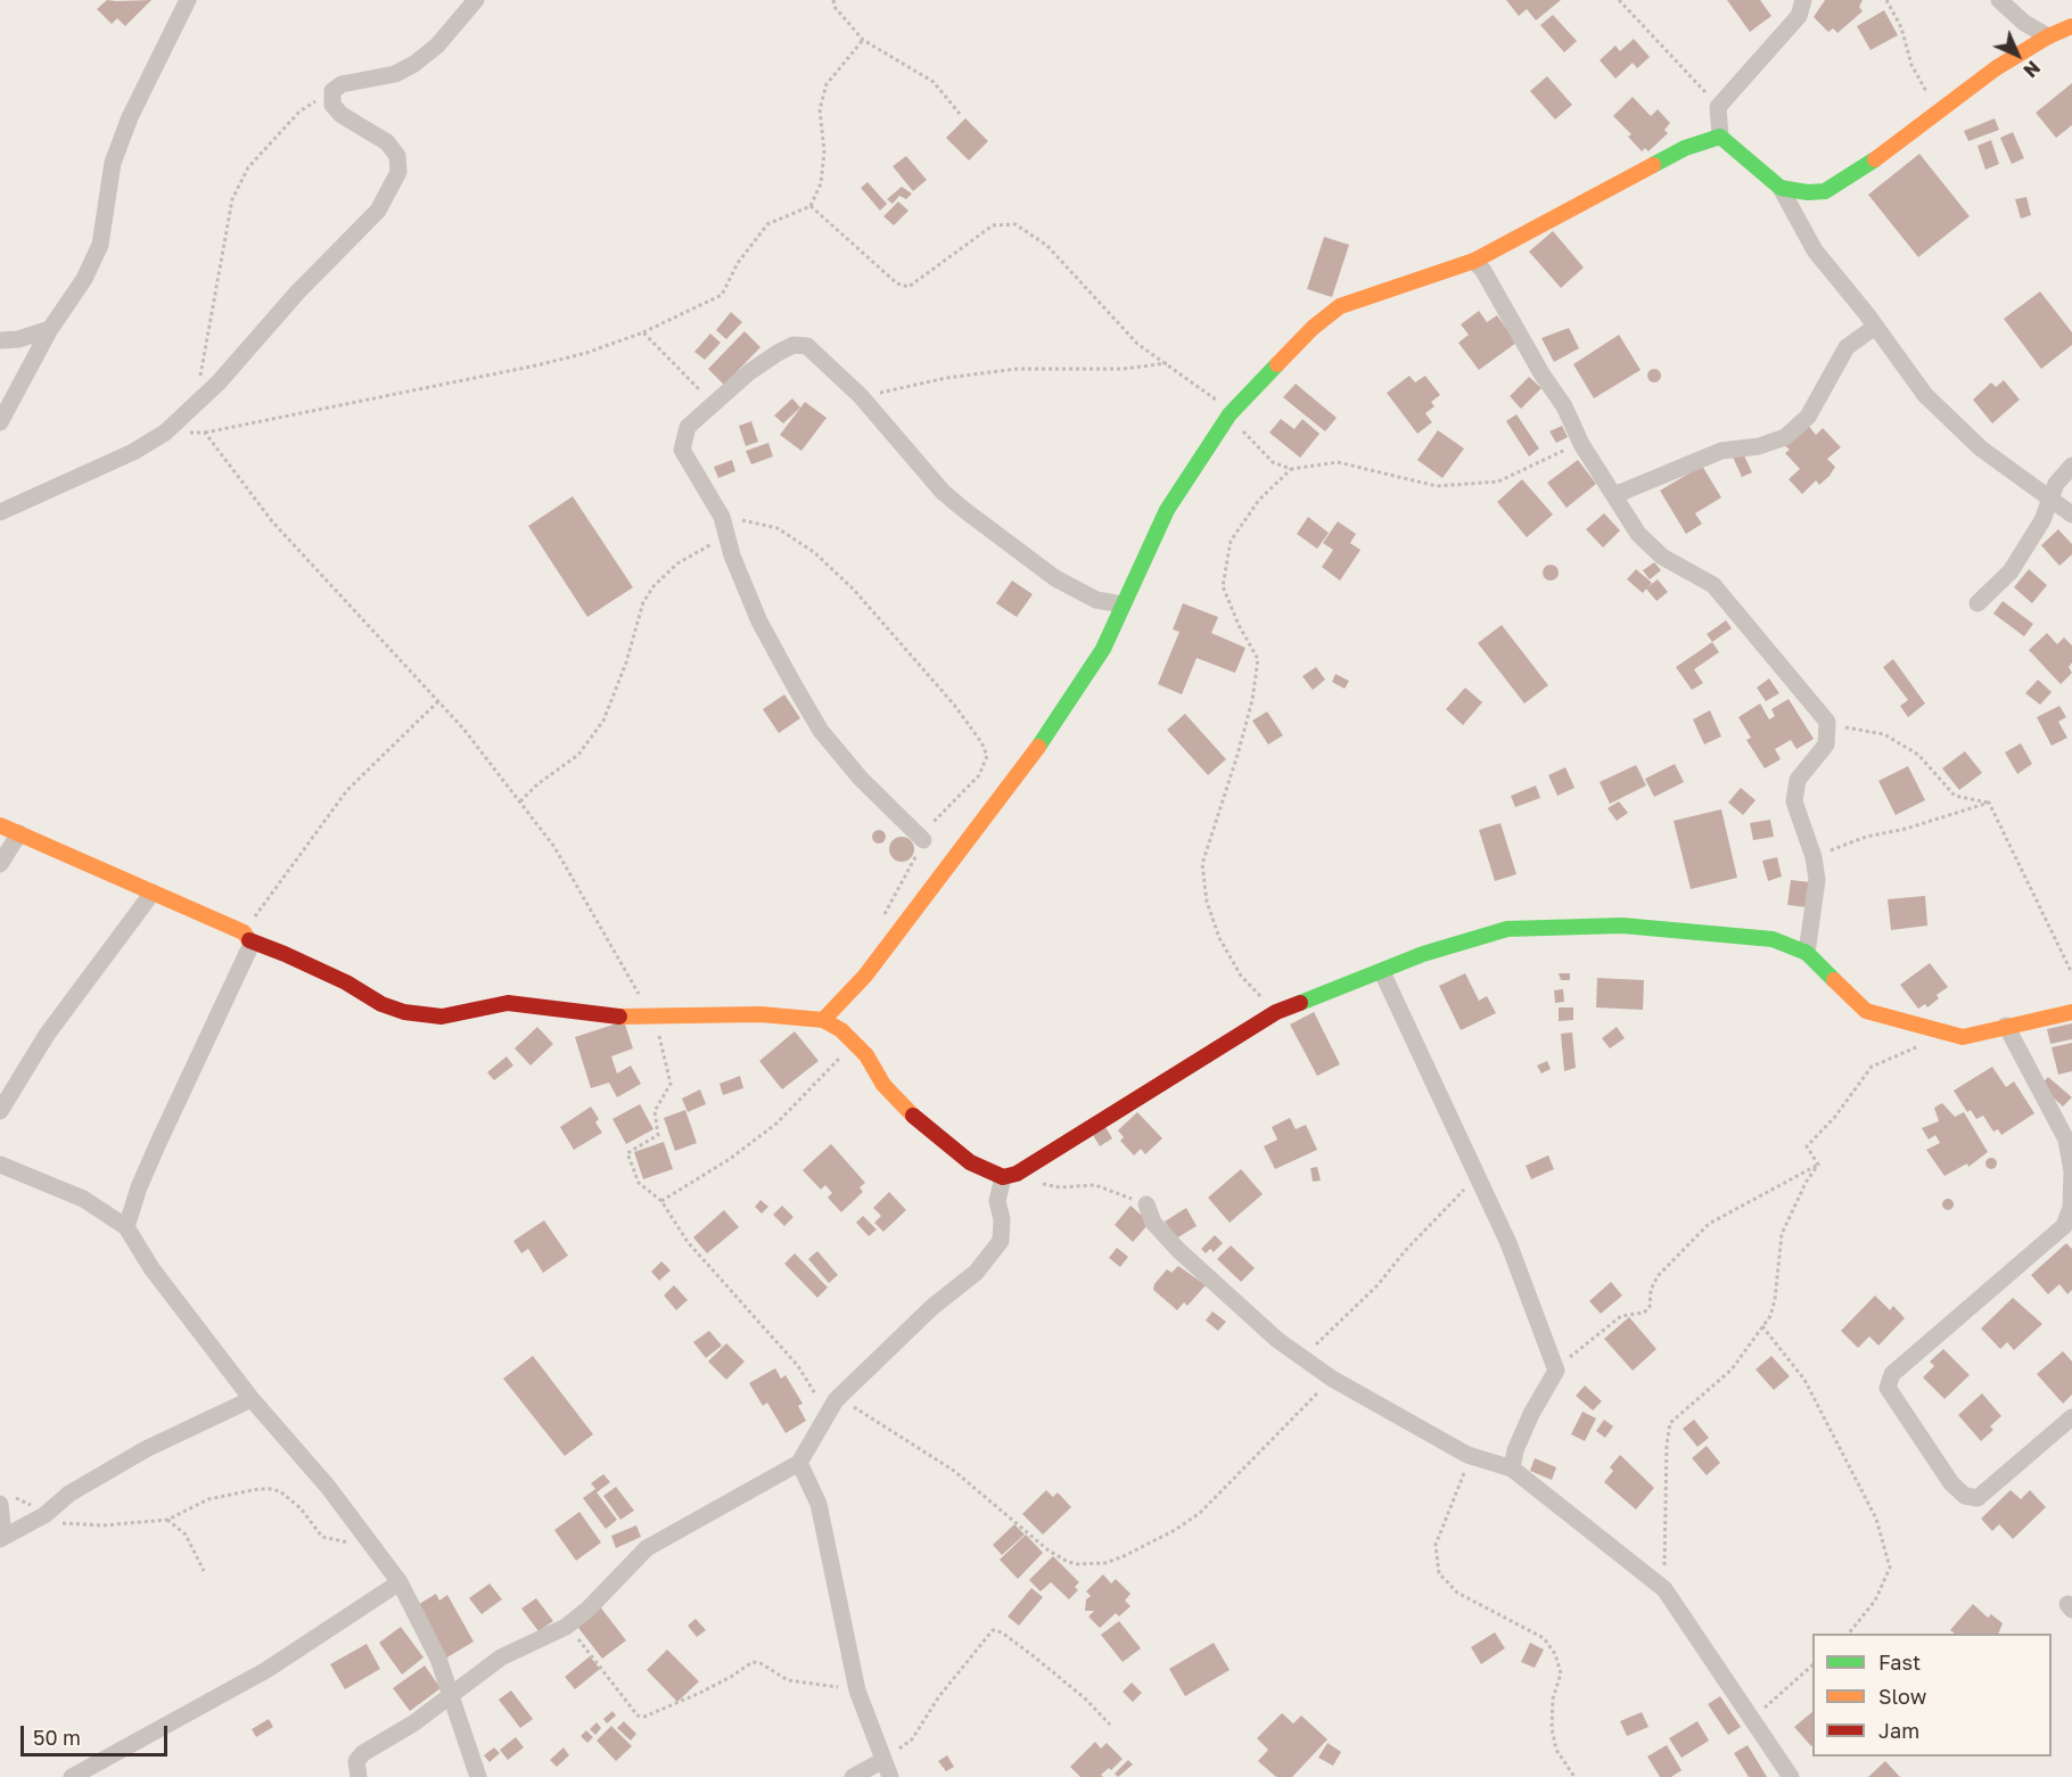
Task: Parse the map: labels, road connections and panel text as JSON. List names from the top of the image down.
{
  "legend": ["Fast", "Slow", "Jam"],
  "scale_bar": "50 m",
  "north": "bottom right"
}
